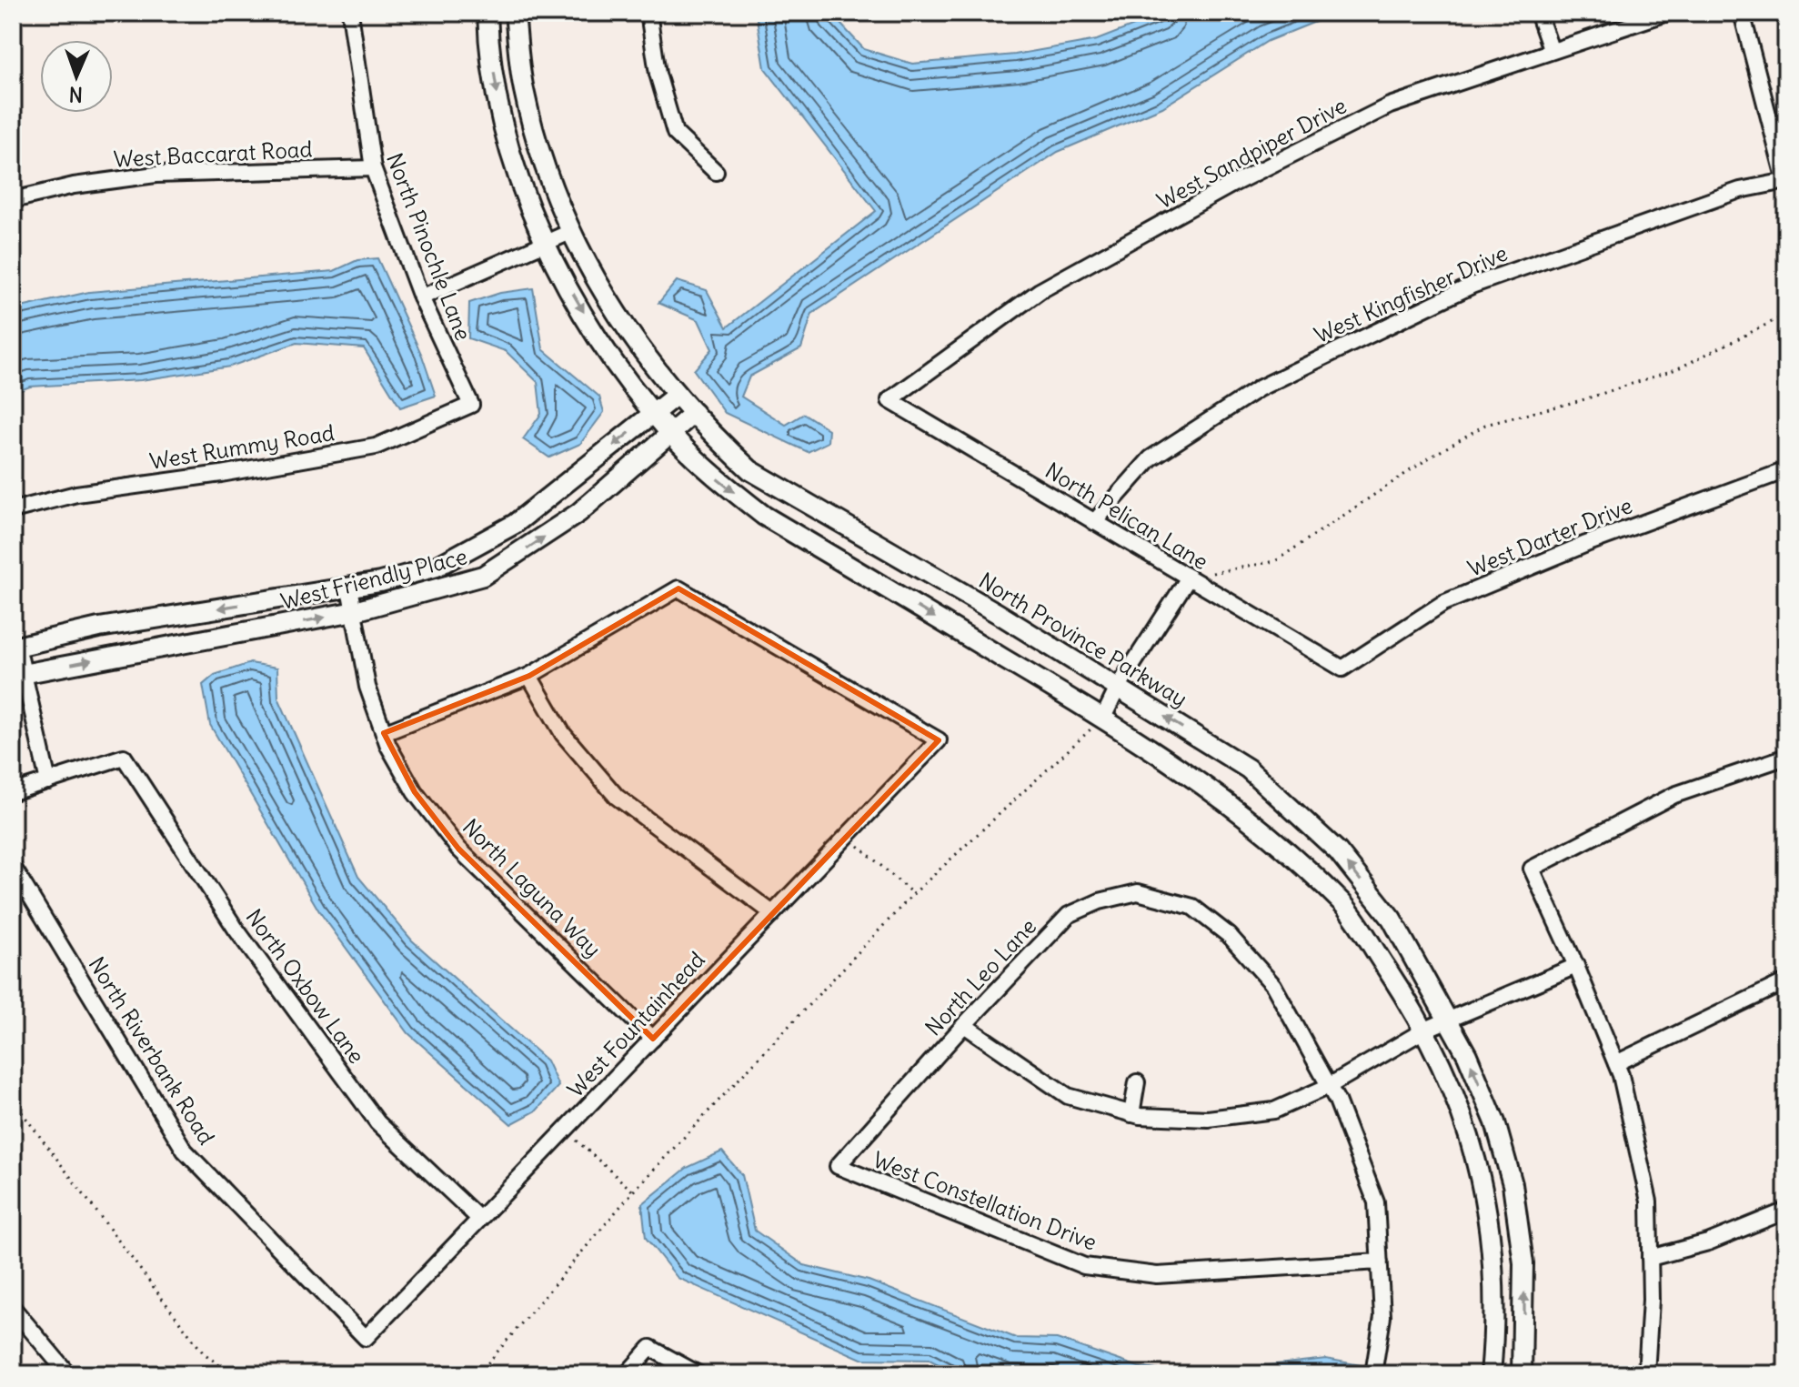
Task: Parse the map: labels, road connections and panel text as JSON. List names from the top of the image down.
{
  "streets": {
    "street": [
      "West Sandpiper Drive",
      "West Baccarat Road",
      "North Pinochle Lane",
      "West Kingfisher Drive",
      "West Rummy Road",
      "North Pelican Lane",
      "West Darter Drive",
      "West Friendly Place",
      "North Province Parkway",
      "North Laguna Way",
      "North Leo Lane",
      "North Oxbow Lane",
      "West Fountainhead",
      "North Riverbank Road",
      "West Constellation Drive"
    ]
  },
  "crossings": [
    ["West Sandpiper Drive", "North Pelican Lane"],
    ["West Baccarat Road", "North Pinochle Lane"],
    ["North Pinochle Lane", "West Rummy Road"],
    ["West Kingfisher Drive", "North Pelican Lane"],
    ["North Pelican Lane", "West Darter Drive"],
    ["West Friendly Place", "North Province Parkway"],
    ["West Friendly Place", "North Laguna Way"],
    ["North Laguna Way", "West Fountainhead"],
    ["North Leo Lane", "West Constellation Drive"],
    ["North Oxbow Lane", "West Fountainhead"],
    ["West Fountainhead", "North Riverbank Road"]
  ],
  "north": "bottom"
}
